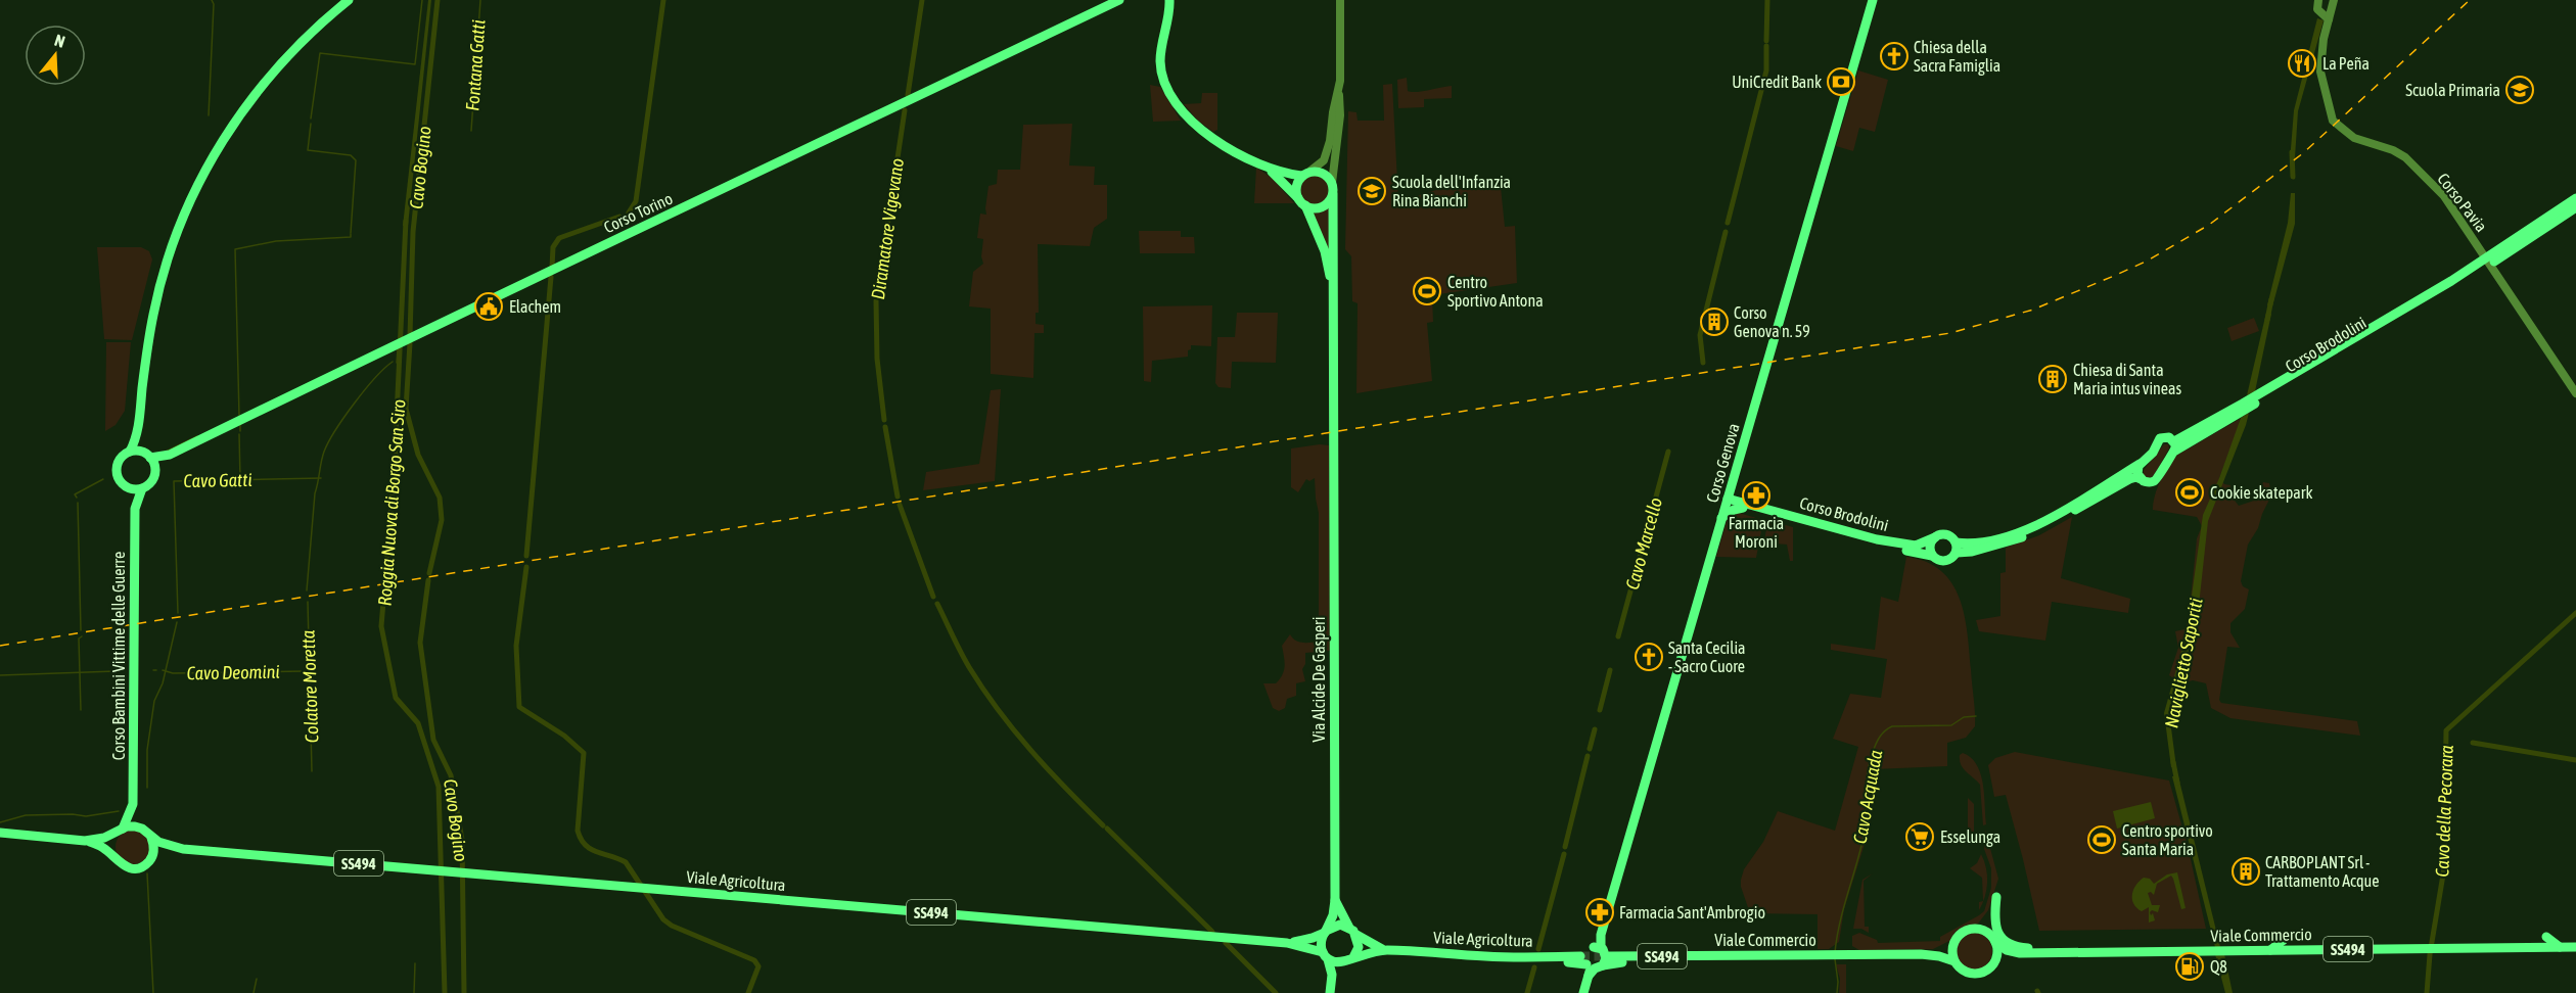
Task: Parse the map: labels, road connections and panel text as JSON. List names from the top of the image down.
{
  "streets": {
    "main road": [
      "Corso Torino",
      "Corso Brodolini",
      "Corso Genova",
      "Corso Bambini Vittime delle Guerre",
      "Via Alcide De Gasperi",
      "SS494",
      "Viale Agricoltura",
      "Viale Commercio"
    ],
    "street": ["Corso Pavia"]
  },
  "crossings": [
    ["Corso Pavia", "Corso Brodolini"],
    ["Corso Brodolini", "Corso Genova"],
    ["Corso Genova", "Viale Agricoltura"],
    ["Corso Genova", "Viale Commercio"],
    ["Corso Bambini Vittime delle Guerre", "Viale Agricoltura"],
    ["Via Alcide De Gasperi", "Viale Agricoltura"],
    ["Viale Agricoltura", "Viale Commercio"]
  ],
  "water": [
    "Fontana Gatti",
    "Cavo Bogino",
    "Diramatore Vigevano",
    "Cavo Gatti",
    "Roggia Nuova di Borgo San Siro",
    "Cavo Marcello",
    "Naviglietto Saporiti",
    "Cavo Deomini",
    "Colatore Moretta",
    "Cavo Acquada",
    "Cavo della Pecorara"
  ],
  "places": {
    "church": ["Chiesa della Sacra Famiglia", "Santa Cecilia - Sacro Cuore"],
    "restaurant": ["La Peña"],
    "bank": ["UniCredit Bank"],
    "school or university": ["Scuola Primaria", "Scuola dell'Infanzia Rina Bianchi"],
    "sports": ["Centro Sportivo Antona", "Cookie skatepark", "Centro sportivo Santa Maria"],
    "public building": ["Elachem"],
    "building": ["Corso Genova n. 59", "Chiesa di Santa Maria intus vineas", "CARBOPLANT Srl - Trattamento Acque"],
    "pharmacy": ["Farmacia Moroni", "Farmacia Sant'Ambrogio"],
    "supermarket": ["Esselunga"],
    "fuel station": ["Q8"]
  },
  "north": "top"
}
